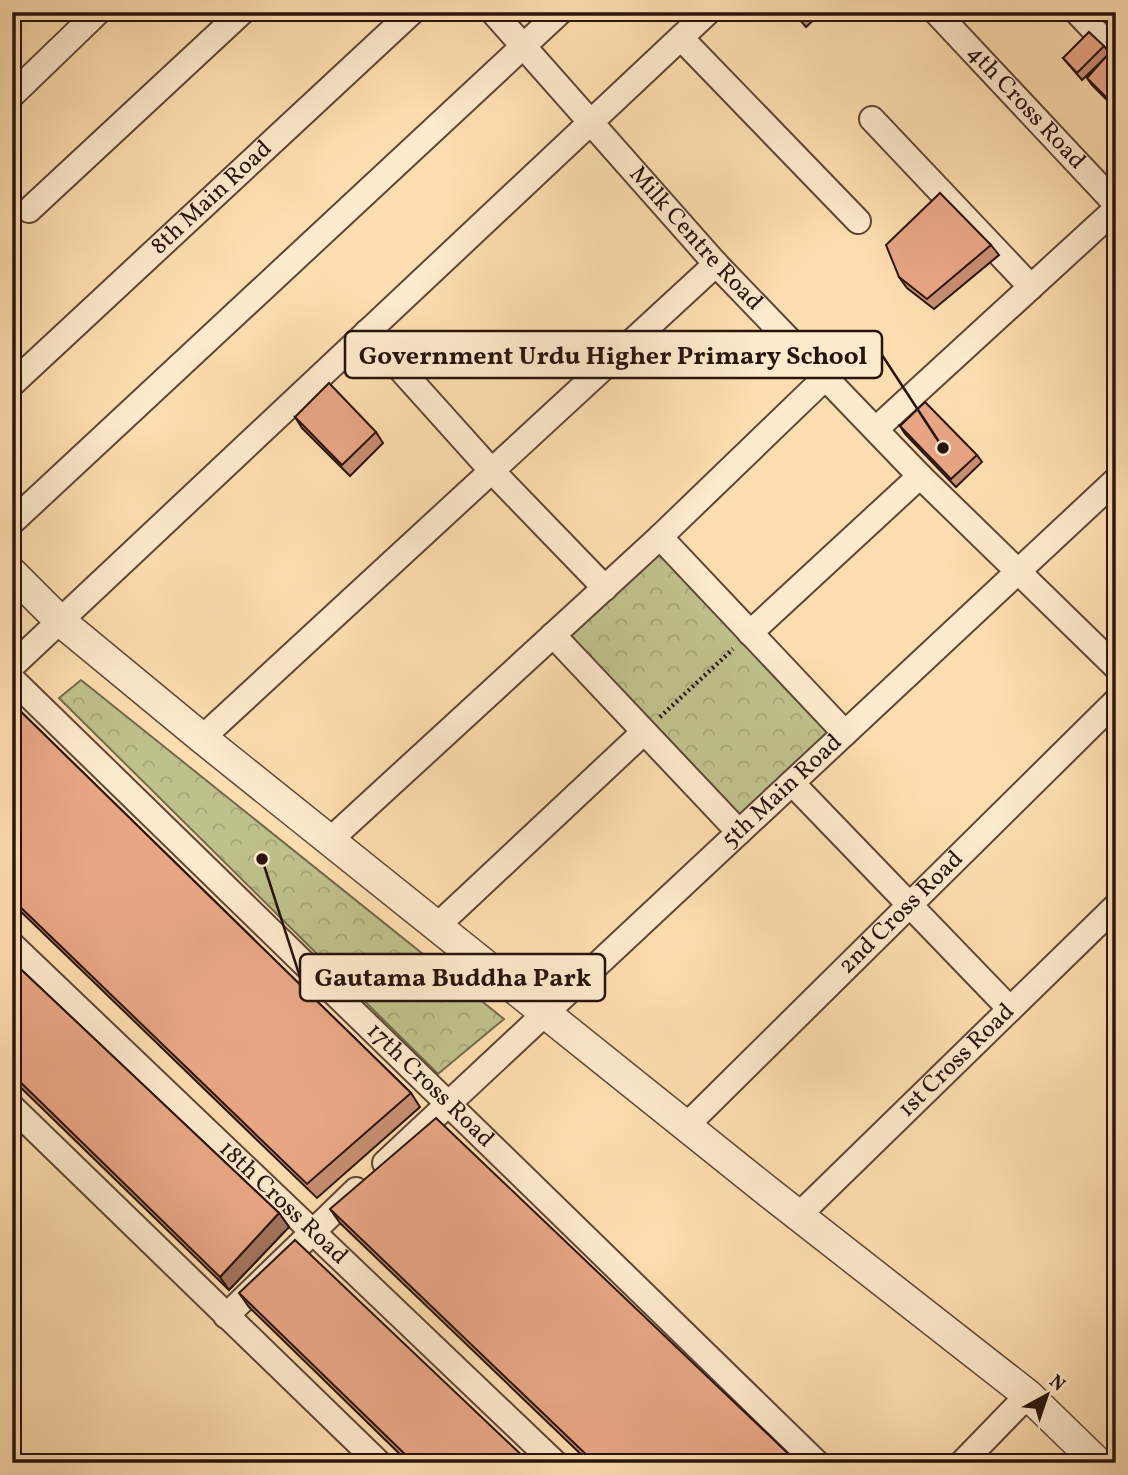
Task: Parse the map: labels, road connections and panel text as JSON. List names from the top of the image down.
{
  "streets": {
    "street": [
      "4th Cross Road",
      "8th Main Road",
      "Milk Centre Road",
      "5th Main Road",
      "2nd Cross Road",
      "1st Cross Road",
      "17th Cross Road",
      "18th Cross Road"
    ]
  },
  "crossings": [
    ["Milk Centre Road", "5th Main Road"],
    ["5th Main Road", "17th Cross Road"],
    ["5th Main Road", "18th Cross Road"]
  ],
  "places": ["Government Urdu Higher Primary School", "Gautama Buddha Park"],
  "north": "top right"
}
